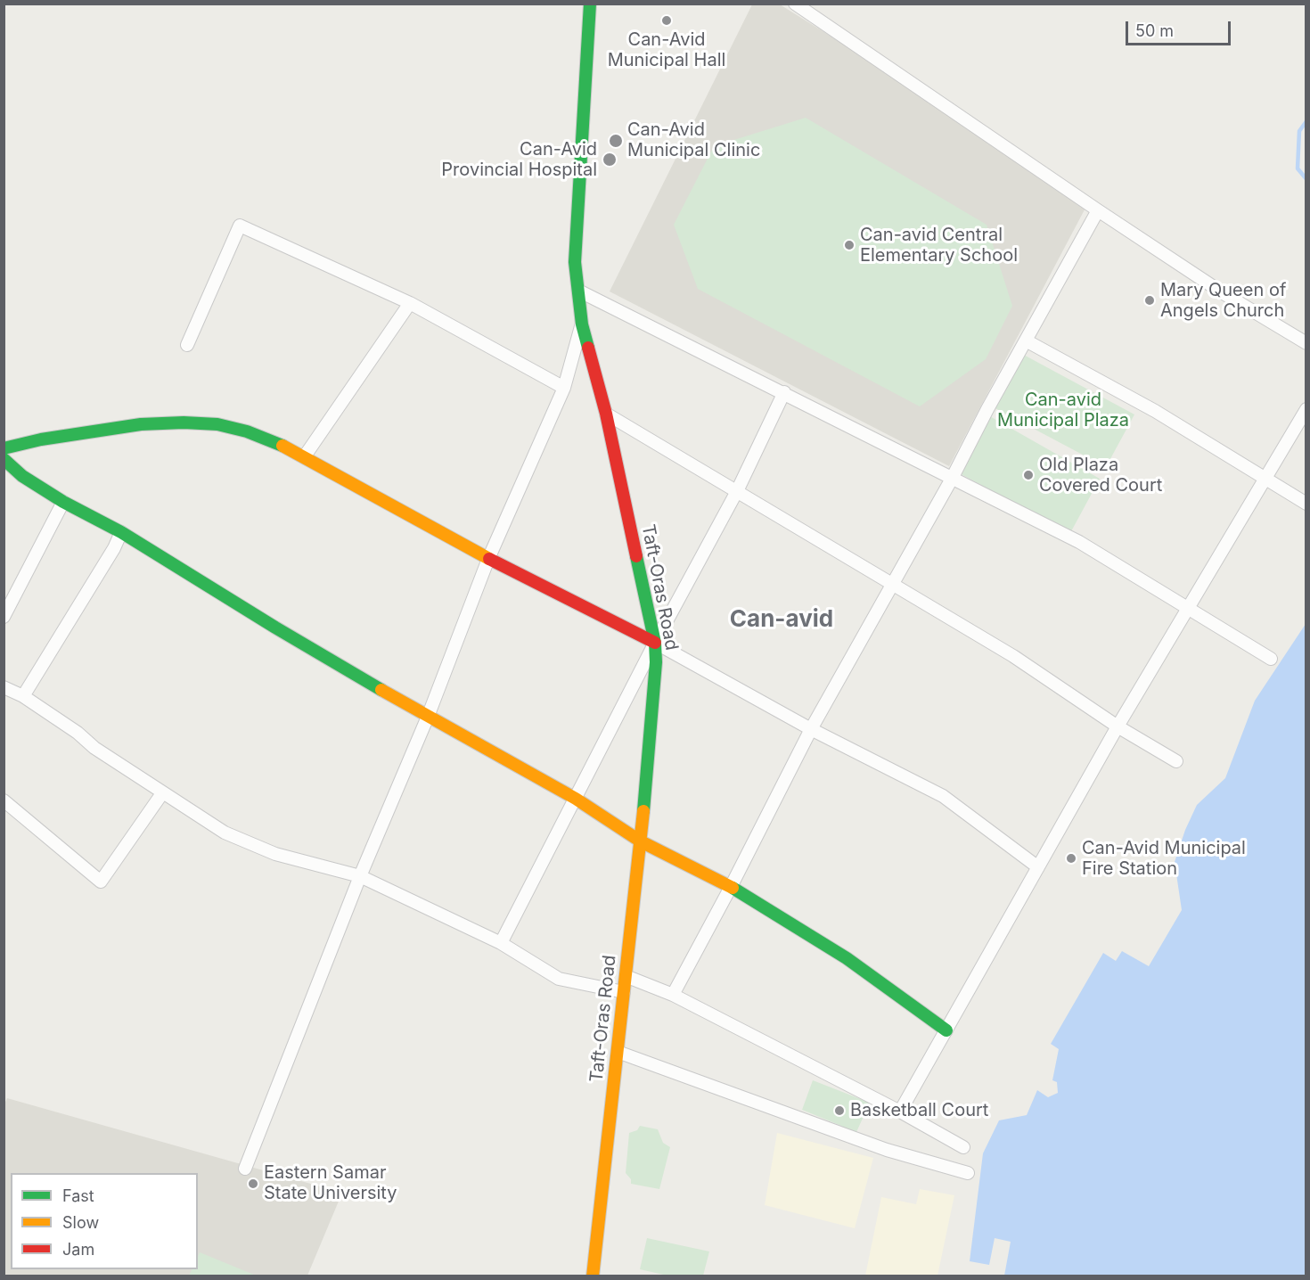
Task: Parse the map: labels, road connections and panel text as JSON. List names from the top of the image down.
{
  "streets": {
    "street": ["Taft-Oras Road"]
  },
  "districts": ["Can-avid"],
  "parks": ["Can-avid Municipal Plaza"],
  "places": [
    "Can-Avid Municipal Hall",
    "Can-Avid Municipal Clinic",
    "Can-Avid Provincial Hospital",
    "Can-avid Central Elementary School",
    "Mary Queen of Angels Church",
    "Old Plaza Covered Court",
    "Can-Avid Municipal Fire Station",
    "Basketball Court",
    "Eastern Samar State University"
  ],
  "legend": ["Fast", "Slow", "Jam"],
  "scale_bar": "50 m"
}
